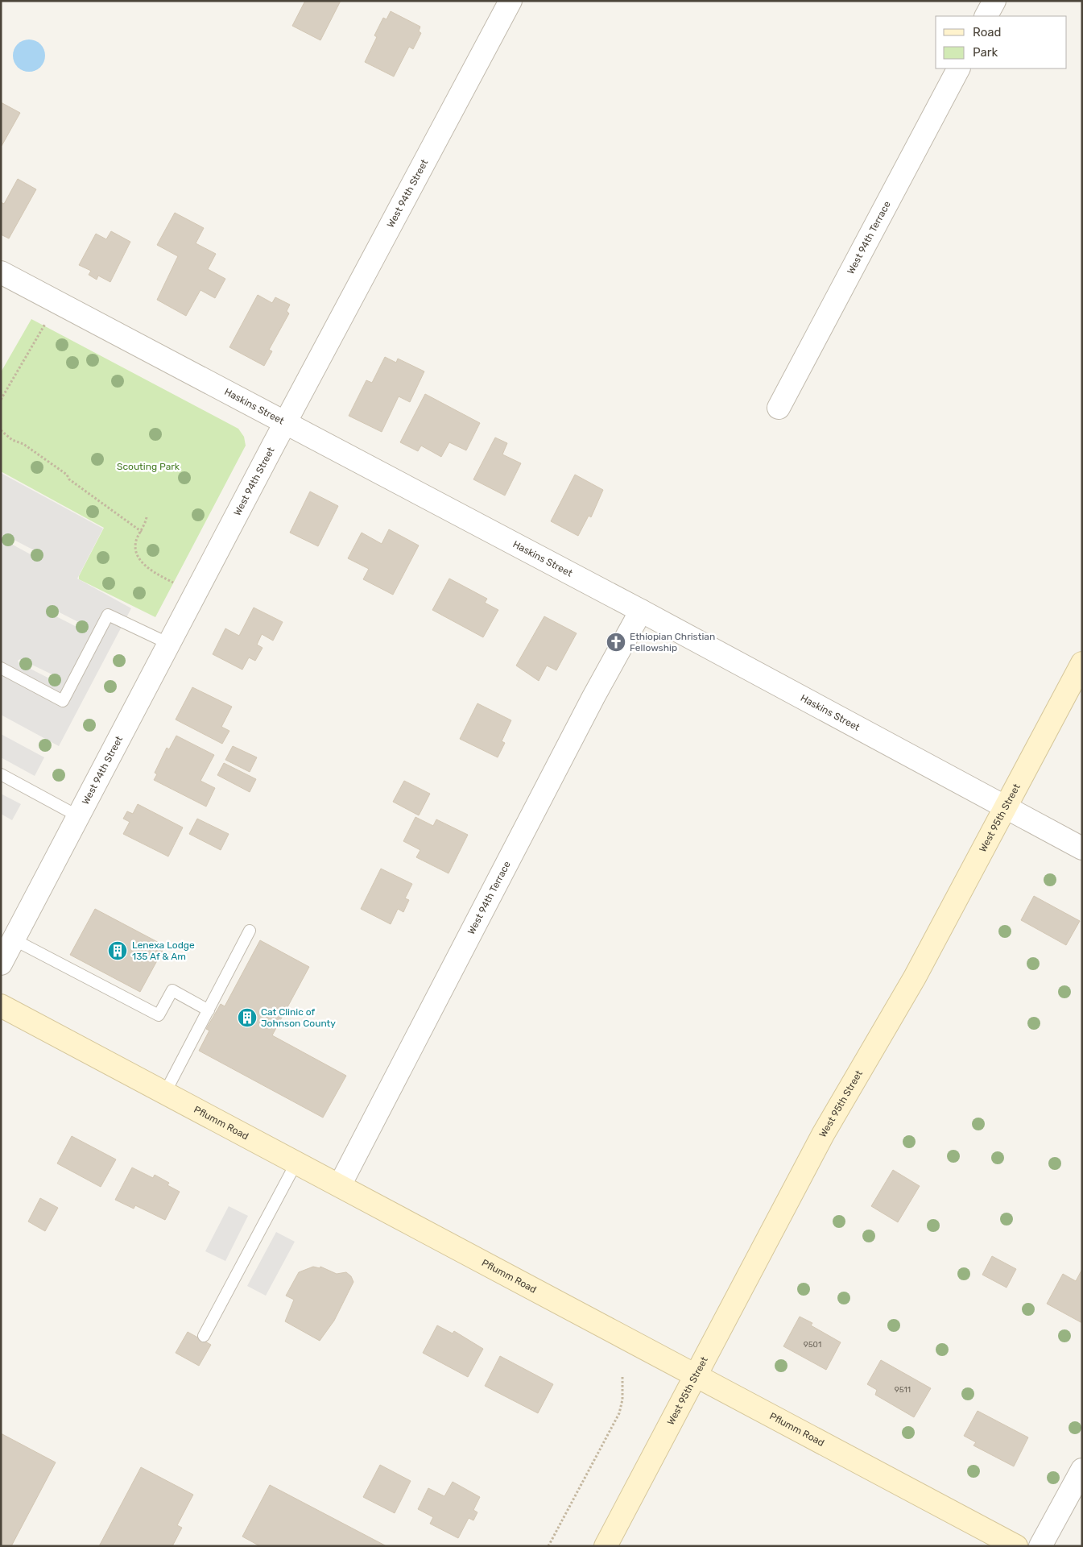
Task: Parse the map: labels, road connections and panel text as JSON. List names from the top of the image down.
{
  "streets": {
    "main road": ["West 95th Street", "Pflumm Road"],
    "street": ["West 94th Street", "West 94th Terrace", "Haskins Street"]
  },
  "crossings": [
    ["West 94th Street", "Haskins Street"],
    ["West 94th Terrace", "Haskins Street"],
    ["West 94th Terrace", "Pflumm Road"],
    ["Haskins Street", "West 95th Street"],
    ["West 95th Street", "Pflumm Road"]
  ],
  "parks": ["Scouting Park"],
  "places": {
    "church": ["Ethiopian Christian Fellowship"],
    "building": ["Lenexa Lodge 135 Af & Am", "Cat Clinic of Johnson County"]
  },
  "house_numbers": ["9501", "9511"],
  "legend": ["Road", "Park"]
}
